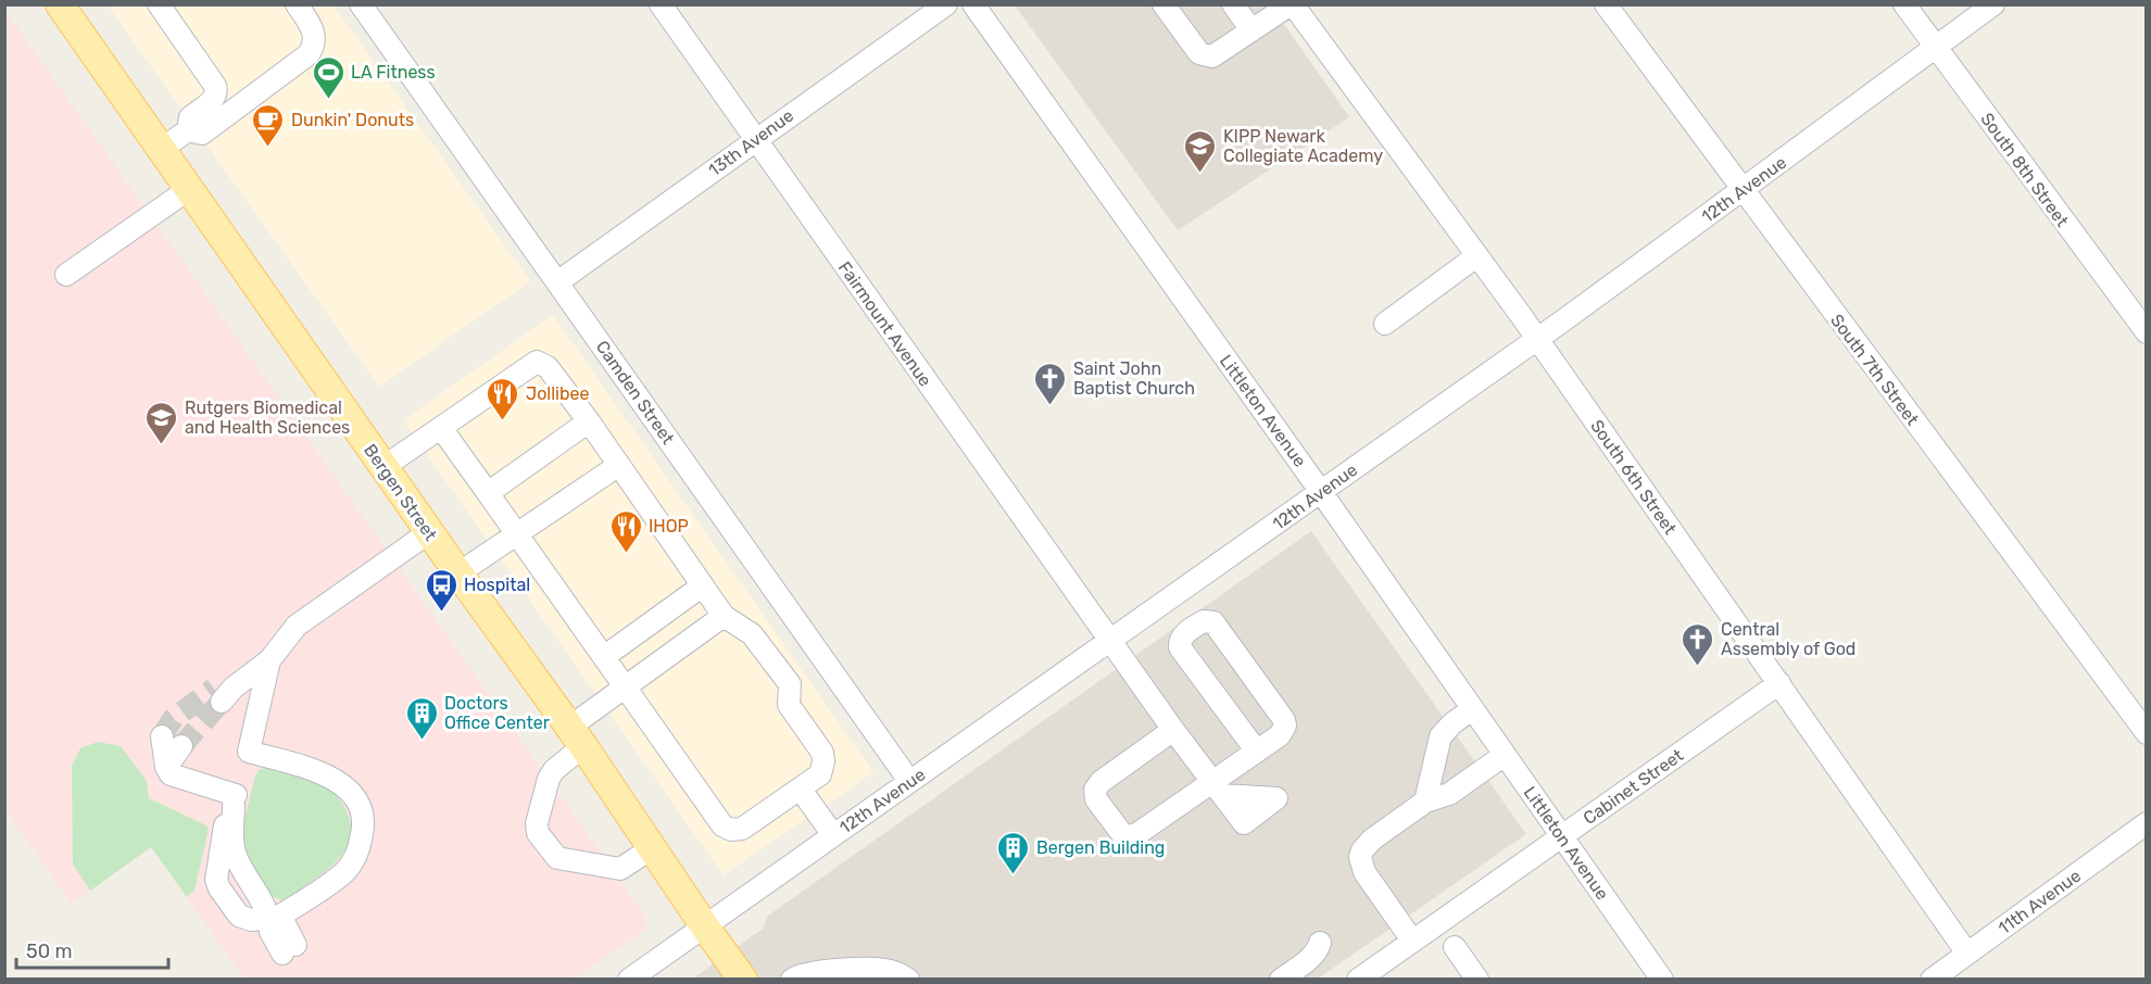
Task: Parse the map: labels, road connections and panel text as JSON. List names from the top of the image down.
{
  "streets": {
    "main road": ["Bergen Street"],
    "street": [
      "13th Avenue",
      "South 8th Street",
      "12th Avenue",
      "Fairmount Avenue",
      "South 7th Street",
      "Camden Street",
      "Littleton Avenue",
      "South 6th Street",
      "Cabinet Street",
      "11th Avenue"
    ]
  },
  "crossings": [
    ["13th Avenue", "Fairmount Avenue"],
    ["13th Avenue", "Camden Street"],
    ["South 8th Street", "12th Avenue"],
    ["12th Avenue", "Fairmount Avenue"],
    ["12th Avenue", "South 7th Street"],
    ["12th Avenue", "Camden Street"],
    ["12th Avenue", "Littleton Avenue"],
    ["12th Avenue", "South 6th Street"],
    ["12th Avenue", "Bergen Street"],
    ["Littleton Avenue", "Cabinet Street"],
    ["South 6th Street", "Cabinet Street"],
    ["South 6th Street", "11th Avenue"]
  ],
  "places": {
    "sports": ["LA Fitness"],
    "cafe": ["Dunkin' Donuts"],
    "school or university": ["KIPP Newark Collegiate Academy", "Rutgers Biomedical and Health Sciences"],
    "church": ["Saint John Baptist Church", "Central Assembly of God"],
    "restaurant": ["Jollibee", "IHOP"],
    "bus stop": ["Hospital"],
    "building": ["Doctors Office Center", "Bergen Building"]
  },
  "scale_bar": "50 m"
}
